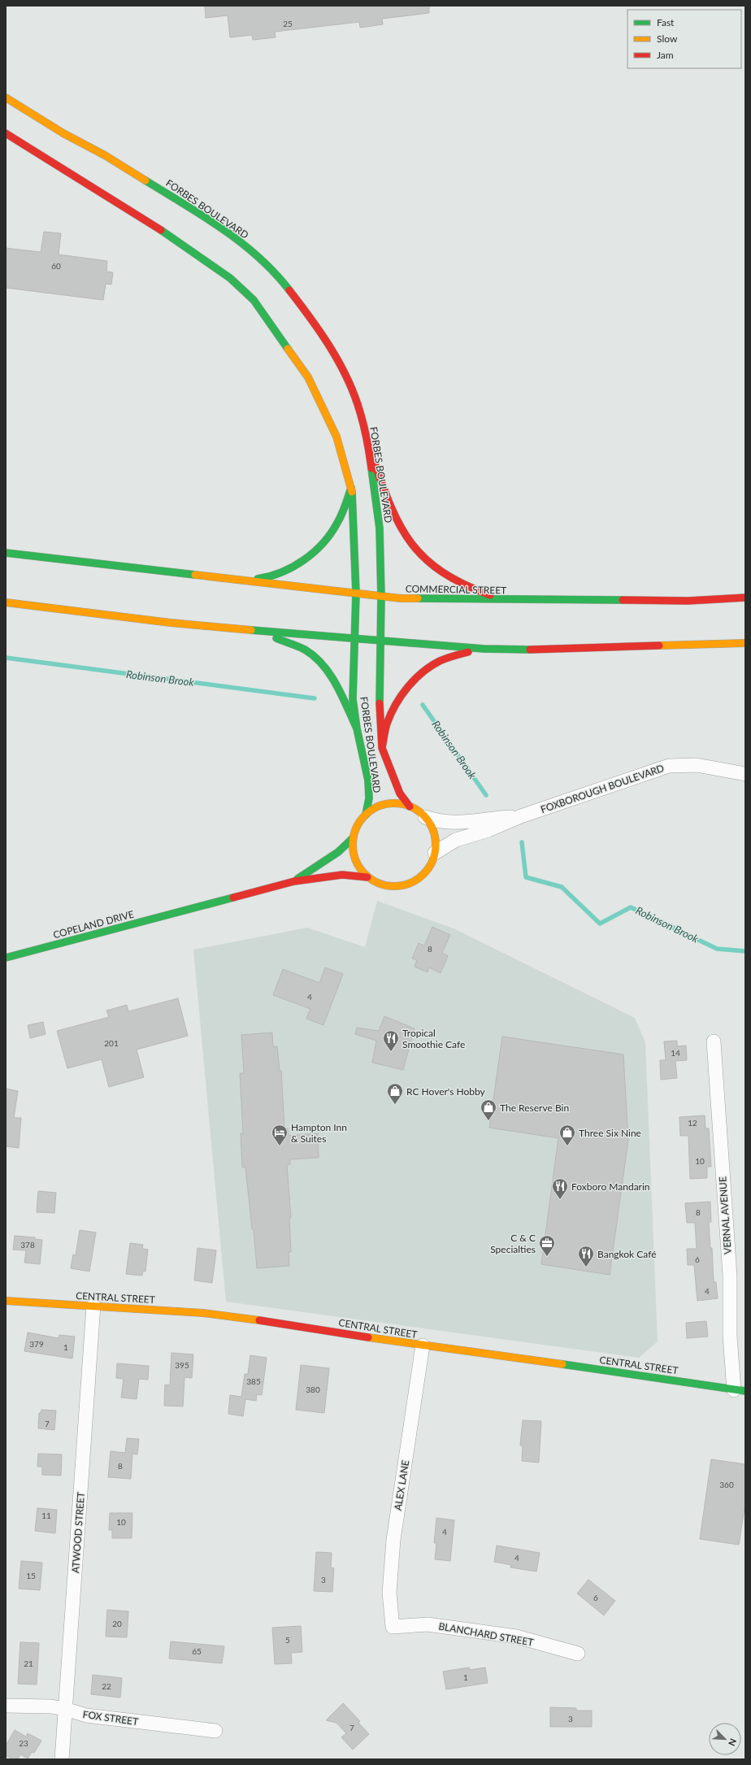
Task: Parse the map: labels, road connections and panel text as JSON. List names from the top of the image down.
{
  "streets": {
    "main road": [
      "FORBES BOULEVARD",
      "COMMERCIAL STREET",
      "FOXBOROUGH BOULEVARD",
      "COPELAND DRIVE",
      "CENTRAL STREET"
    ],
    "street": [
      "VERNAL AVENUE",
      "ALEX LANE",
      "ATWOOD STREET",
      "BLANCHARD STREET",
      "FOX STREET"
    ]
  },
  "crossings": [
    ["FORBES BOULEVARD", "COMMERCIAL STREET"],
    ["FORBES BOULEVARD", "FOXBOROUGH BOULEVARD"],
    ["FOXBOROUGH BOULEVARD", "COPELAND DRIVE"],
    ["VERNAL AVENUE", "CENTRAL STREET"],
    ["CENTRAL STREET", "ALEX LANE"],
    ["CENTRAL STREET", "ATWOOD STREET"],
    ["ALEX LANE", "BLANCHARD STREET"],
    ["ATWOOD STREET", "FOX STREET"]
  ],
  "water": ["Robinson Brook"],
  "places": {
    "restaurant": ["Tropical Smoothie Cafe", "Foxboro Mandarin", "Bangkok Café"],
    "shop": ["RC Hover's Hobby", "The Reserve Bin", "Three Six Nine"],
    "hotel": ["Hampton Inn & Suites"],
    "office": ["C & C Specialties"]
  },
  "house_numbers": [
    "25",
    "60",
    "8",
    "4",
    "201",
    "14",
    "12",
    "10",
    "8",
    "378",
    "6",
    "4",
    "379",
    "1",
    "395",
    "385",
    "380",
    "7",
    "8",
    "360",
    "11",
    "10",
    "4",
    "4",
    "15",
    "3",
    "6",
    "20",
    "5",
    "65",
    "21",
    "1",
    "22",
    "3",
    "7",
    "23"
  ],
  "legend": ["Fast", "Slow", "Jam"],
  "north": "bottom right"
}
